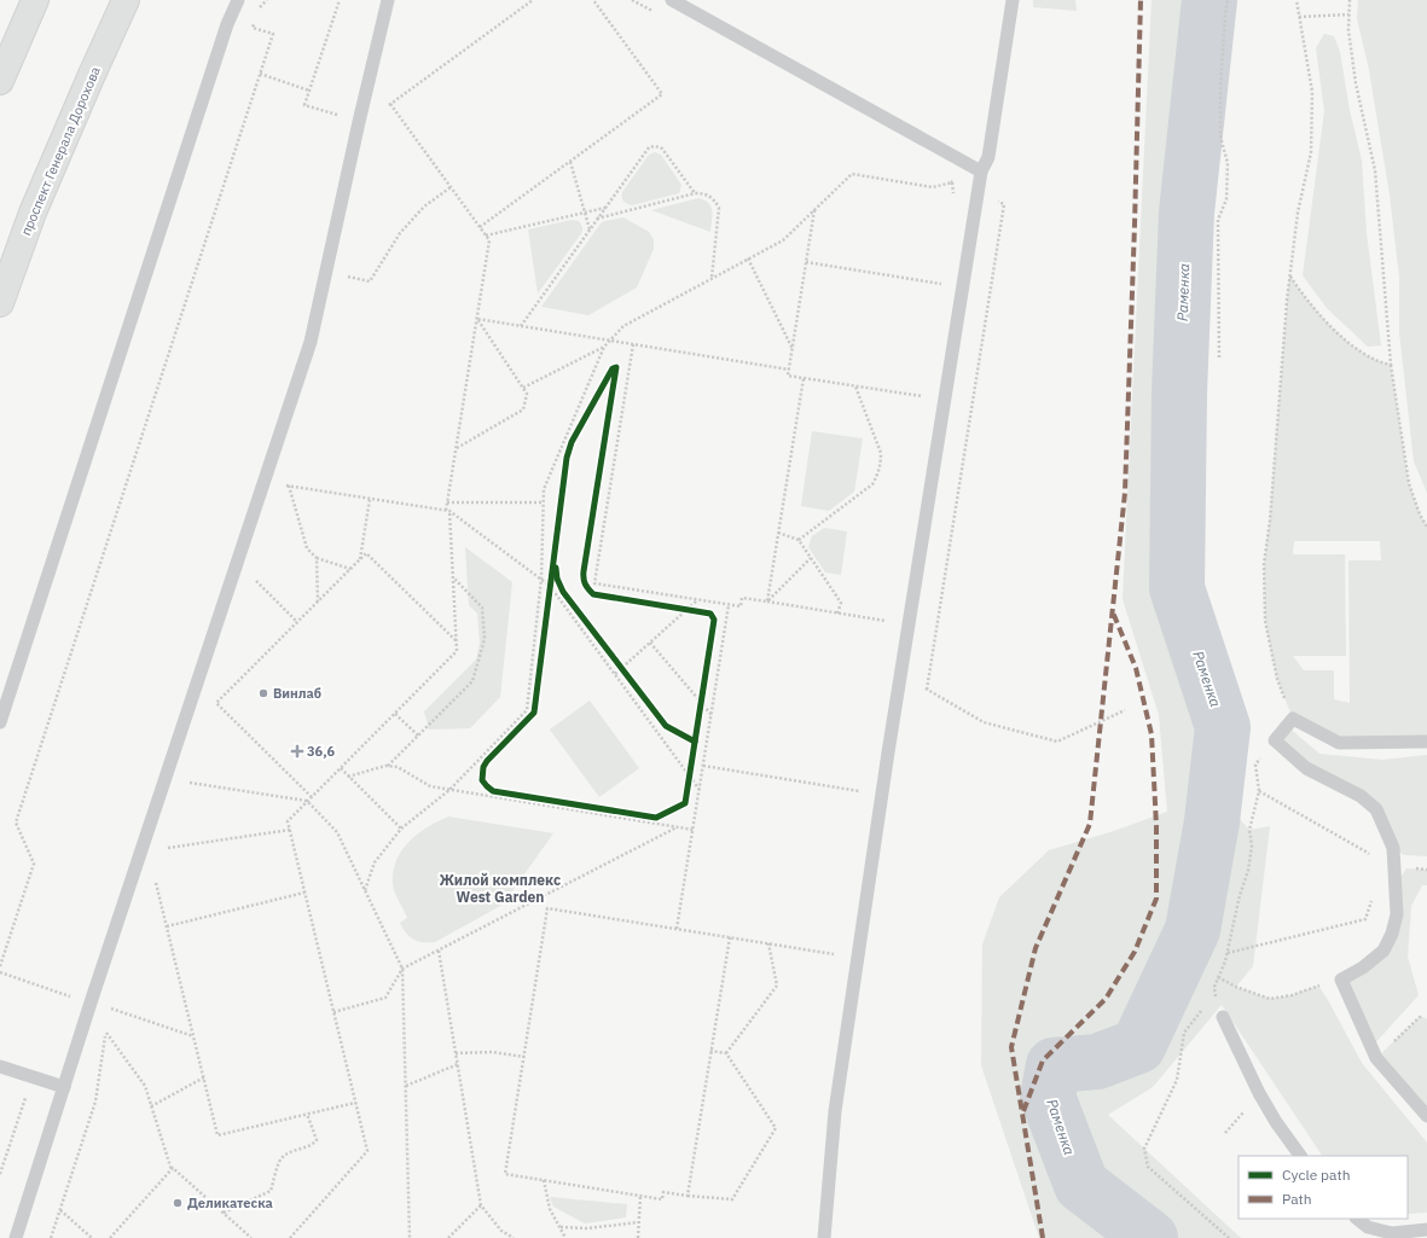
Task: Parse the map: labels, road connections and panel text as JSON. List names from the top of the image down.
{
  "streets": {
    "main road": ["проспект Генерала Дорохова"]
  },
  "districts": ["Жилой комплекс West Garden"],
  "water": ["Раменка"],
  "places": {
    "other": ["Винлаб", "Деликатеска"],
    "health": ["36,6"]
  },
  "legend": ["Cycle path", "Path"]
}
